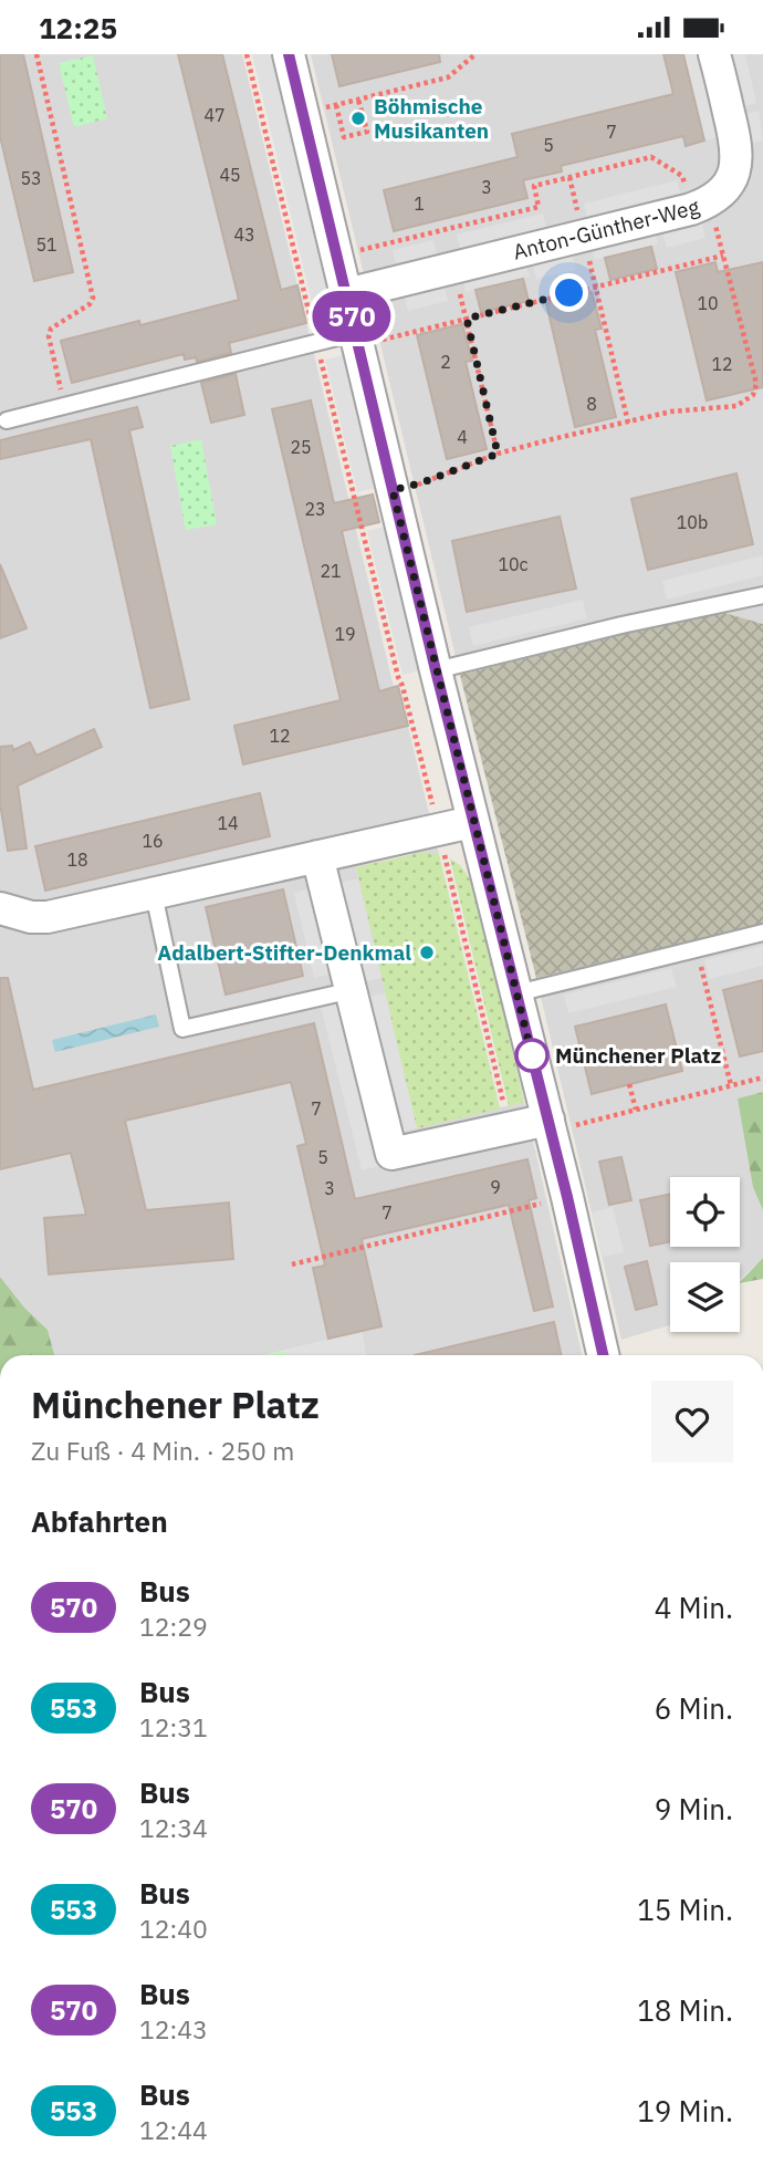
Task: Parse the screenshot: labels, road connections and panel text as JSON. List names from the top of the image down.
{
  "streets": {
    "street": ["Anton-Günther-Weg"]
  },
  "places": ["Böhmische Musikanten", "Adalbert-Stifter-Denkmal", "Münchener Platz"],
  "lines": ["bus line 570"],
  "house_numbers": [
    "47",
    "7",
    "5",
    "45",
    "53",
    "3",
    "1",
    "43",
    "51",
    "10",
    "2",
    "12",
    "8",
    "4",
    "25",
    "23",
    "10b",
    "10c",
    "21",
    "19",
    "12",
    "14",
    "16",
    "18",
    "7",
    "5",
    "9",
    "3",
    "7"
  ],
  "page": {
    "status": "12:25",
    "on_map": "570",
    "heading": [
      ["Münchener Platz", "Zu Fuß · 4 Min. · 250 m"],
      "Abfahrten"
    ],
    "list": [
      {
        "mark": "570",
        "name": "Bus",
        "note": "12:29",
        "value": "4 Min."
      },
      {
        "mark": "553",
        "name": "Bus",
        "note": "12:31",
        "value": "6 Min."
      },
      {
        "mark": "570",
        "name": "Bus",
        "note": "12:34",
        "value": "9 Min."
      },
      {
        "mark": "553",
        "name": "Bus",
        "note": "12:40",
        "value": "15 Min."
      },
      {
        "mark": "570",
        "name": "Bus",
        "note": "12:43",
        "value": "18 Min."
      },
      {
        "mark": "553",
        "name": "Bus",
        "note": "12:44",
        "value": "19 Min."
      }
    ]
  }
}
